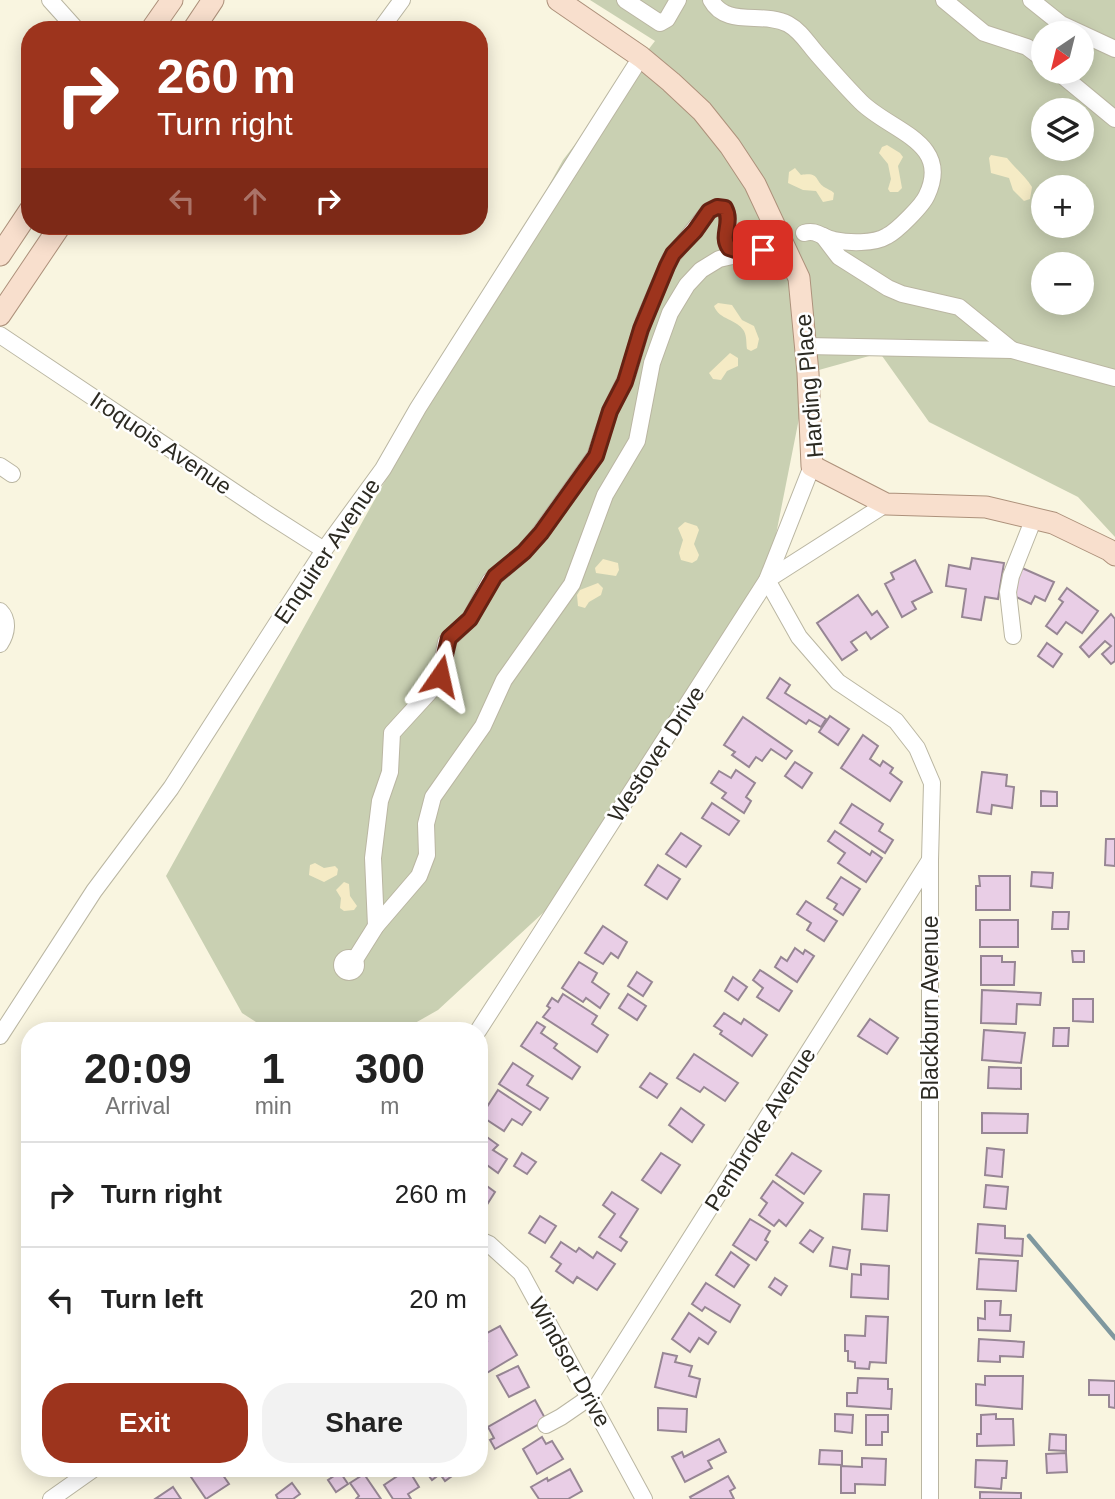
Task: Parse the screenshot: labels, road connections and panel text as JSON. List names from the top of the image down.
{
  "streets": {
    "main road": ["Harding Place"],
    "street": [
      "Iroquois Avenue",
      "Enquirer Avenue",
      "Westover Drive",
      "Blackburn Avenue",
      "Pembroke Avenue",
      "Windsor Drive"
    ]
  },
  "crossings": [
    ["Harding Place", "Enquirer Avenue"],
    ["Harding Place", "Westover Drive"],
    ["Iroquois Avenue", "Enquirer Avenue"],
    ["Westover Drive", "Blackburn Avenue"],
    ["Blackburn Avenue", "Pembroke Avenue"],
    ["Pembroke Avenue", "Windsor Drive"]
  ],
  "north": "bottom left",
  "page": {
    "map_buttons": ["+", "−"],
    "turn": ["260 m", "Turn right"],
    "eta": [
      "20:09",
      "Arrival",
      "1",
      "min",
      "300",
      "m"
    ],
    "list": [
      {
        "name": "Turn right",
        "value": "260 m"
      },
      {
        "name": "Turn left",
        "value": "20 m"
      }
    ],
    "buttons": ["Exit", "Share"]
  }
}
